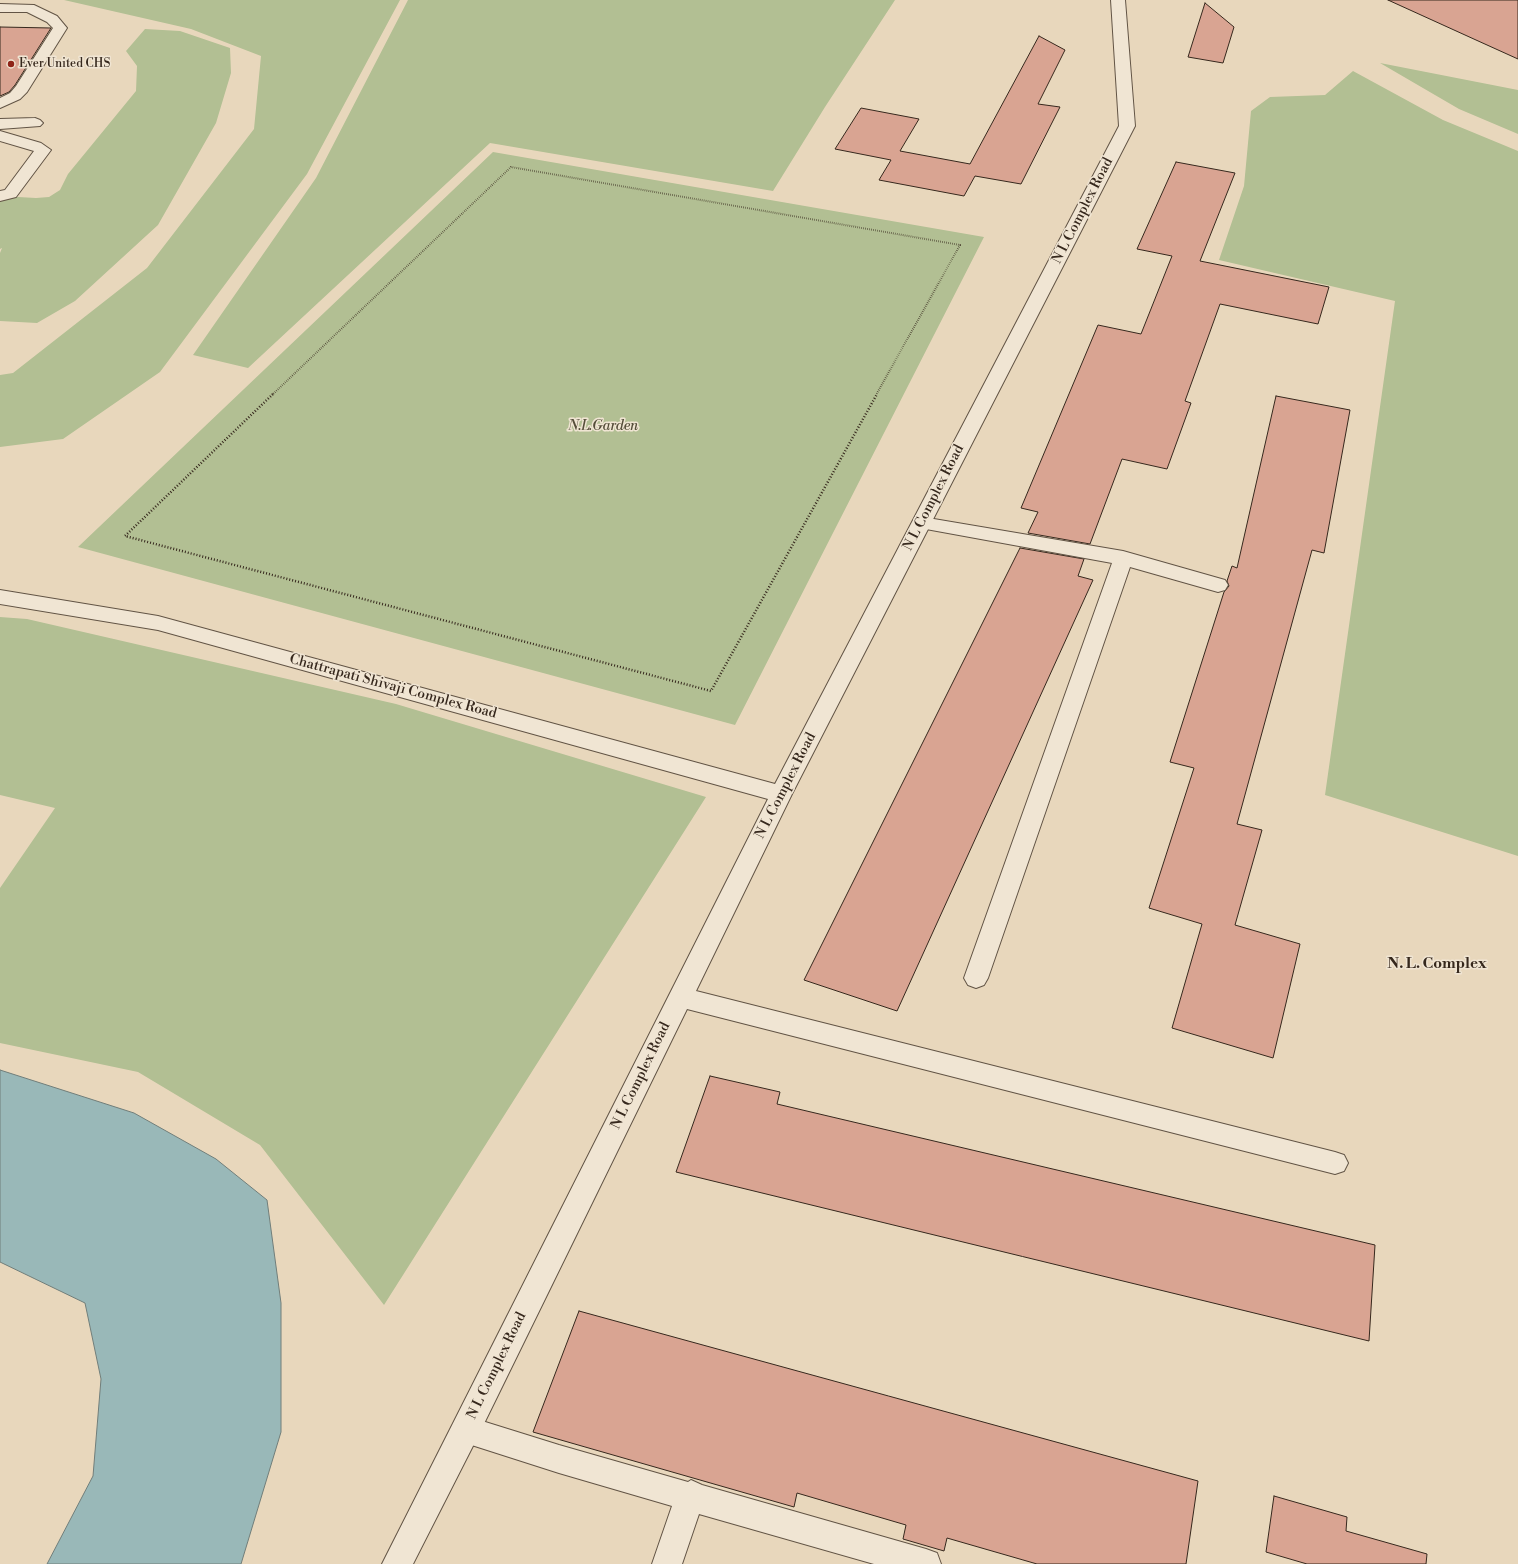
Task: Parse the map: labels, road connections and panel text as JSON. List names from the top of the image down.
{
  "streets": {
    "street": ["N L Complex Road", "Chattrapati Shivaji Complex Road"]
  },
  "crossings": [
    ["N L Complex Road", "Chattrapati Shivaji Complex Road"]
  ],
  "districts": ["N. L. Complex"],
  "parks": ["N.L.Garden"],
  "places": ["Ever United CHS"]
}
